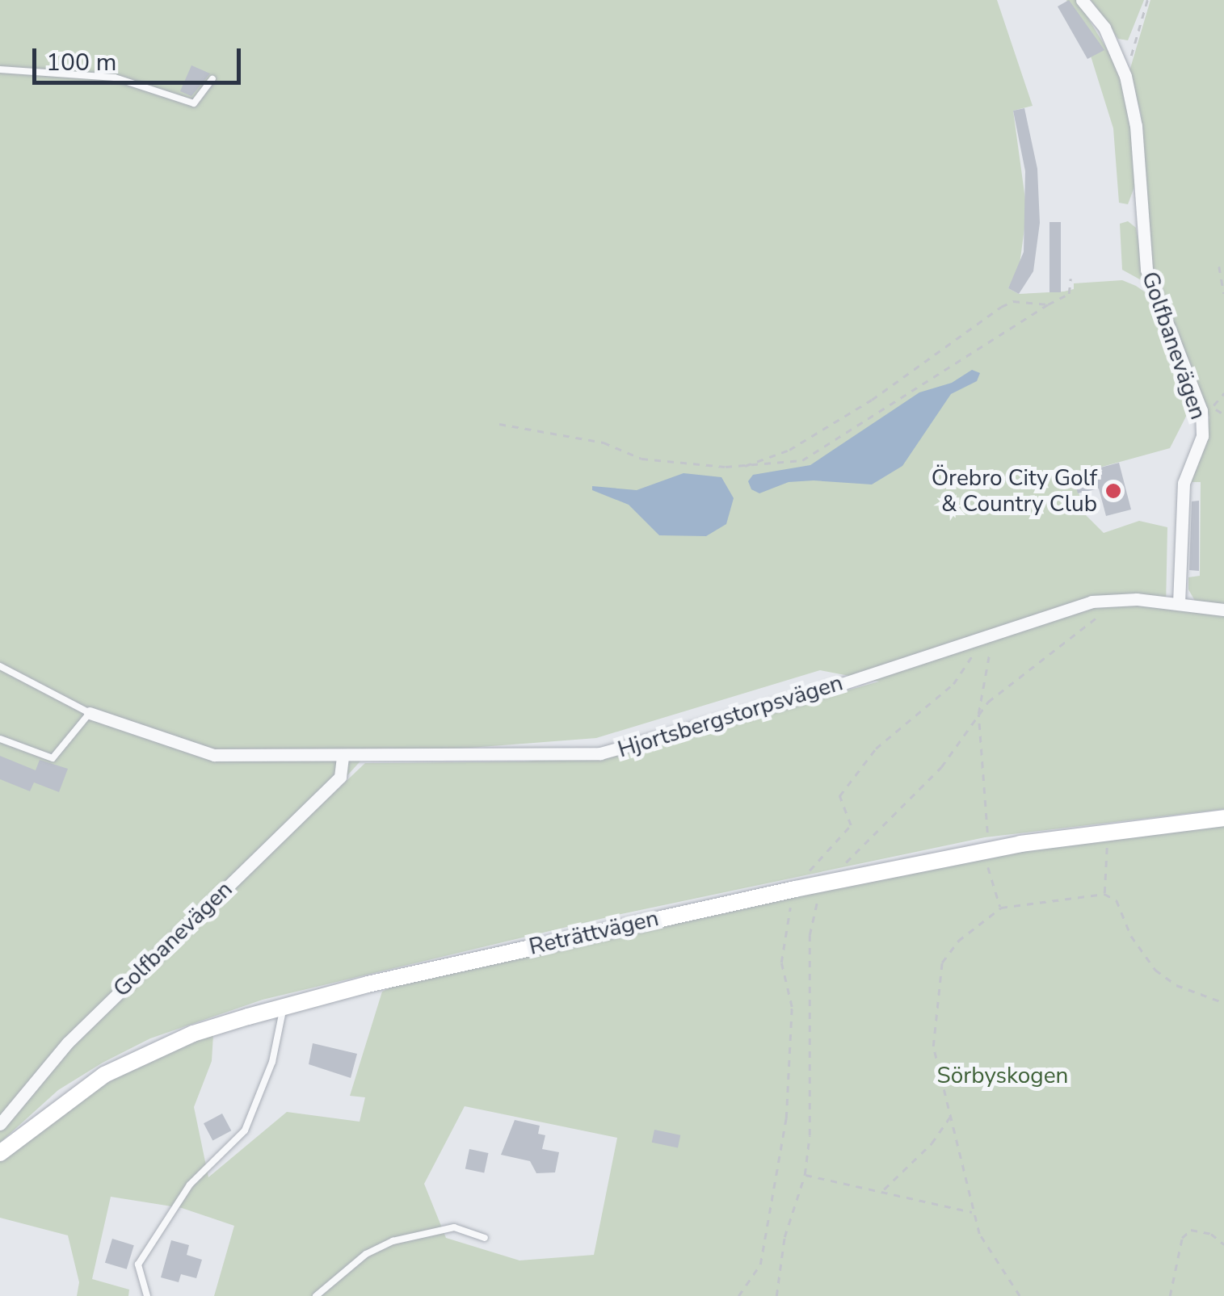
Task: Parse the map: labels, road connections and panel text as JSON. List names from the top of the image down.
{
  "streets": {
    "street": ["Golfbanevägen", "Hjortsbergstorpsvägen", "Reträttvägen"]
  },
  "crossings": [
    ["Golfbanevägen", "Hjortsbergstorpsvägen"]
  ],
  "parks": ["Sörbyskogen"],
  "places": ["Örebro City Golf & Country Club"],
  "scale_bar": "100 m"
}
